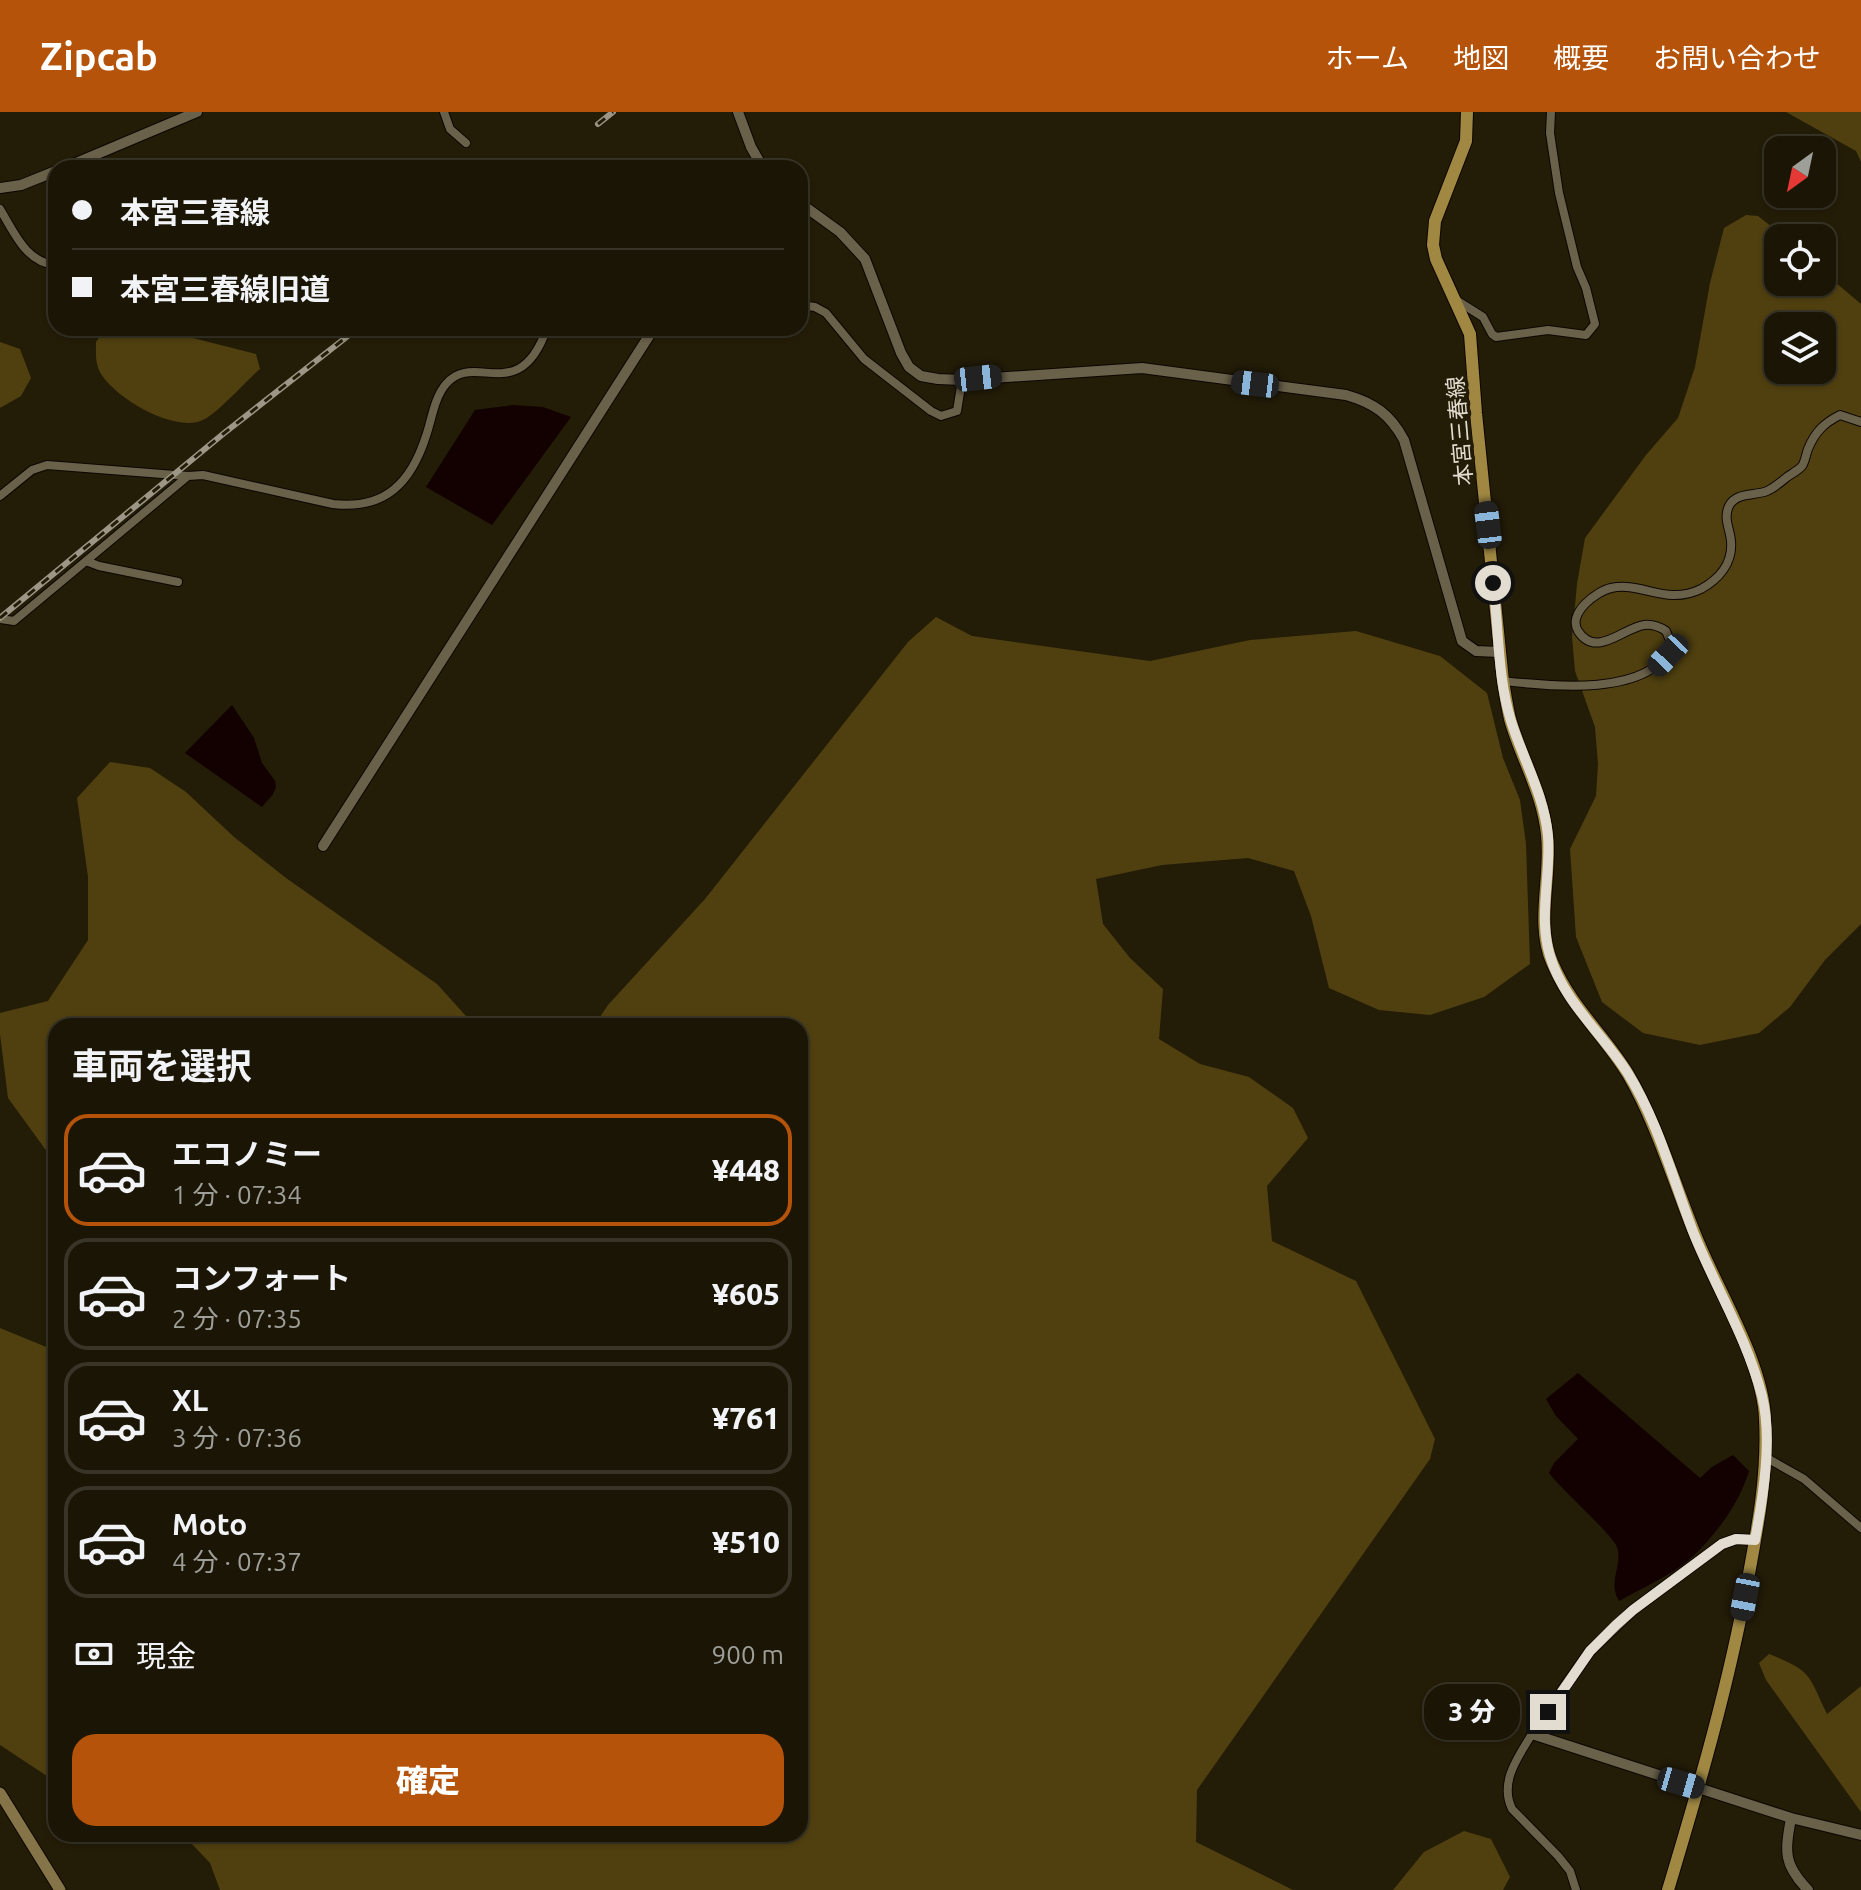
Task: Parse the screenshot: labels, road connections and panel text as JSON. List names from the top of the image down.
{
  "streets": {
    "main road": ["本宮三春線"]
  },
  "north": "bottom left",
  "page": {
    "header": "Zipcab",
    "nav": [
      "ホーム",
      "地図",
      "概要",
      "お問い合わせ"
    ],
    "banner": ["本宮三春線", "本宮三春線旧道"],
    "heading": "車両を選択",
    "list": [
      {
        "name": "エコノミー",
        "note": "1 分 · 07:34",
        "value": "¥448"
      },
      {
        "name": "コンフォート",
        "note": "2 分 · 07:35",
        "value": "¥605"
      },
      {
        "name": "XL",
        "note": "3 分 · 07:36",
        "value": "¥761"
      },
      {
        "name": "Moto",
        "note": "4 分 · 07:37",
        "value": "¥510"
      }
    ],
    "pay": ["現金", "900 m"],
    "bubble": "3 分",
    "buttons": "確定"
  }
}
